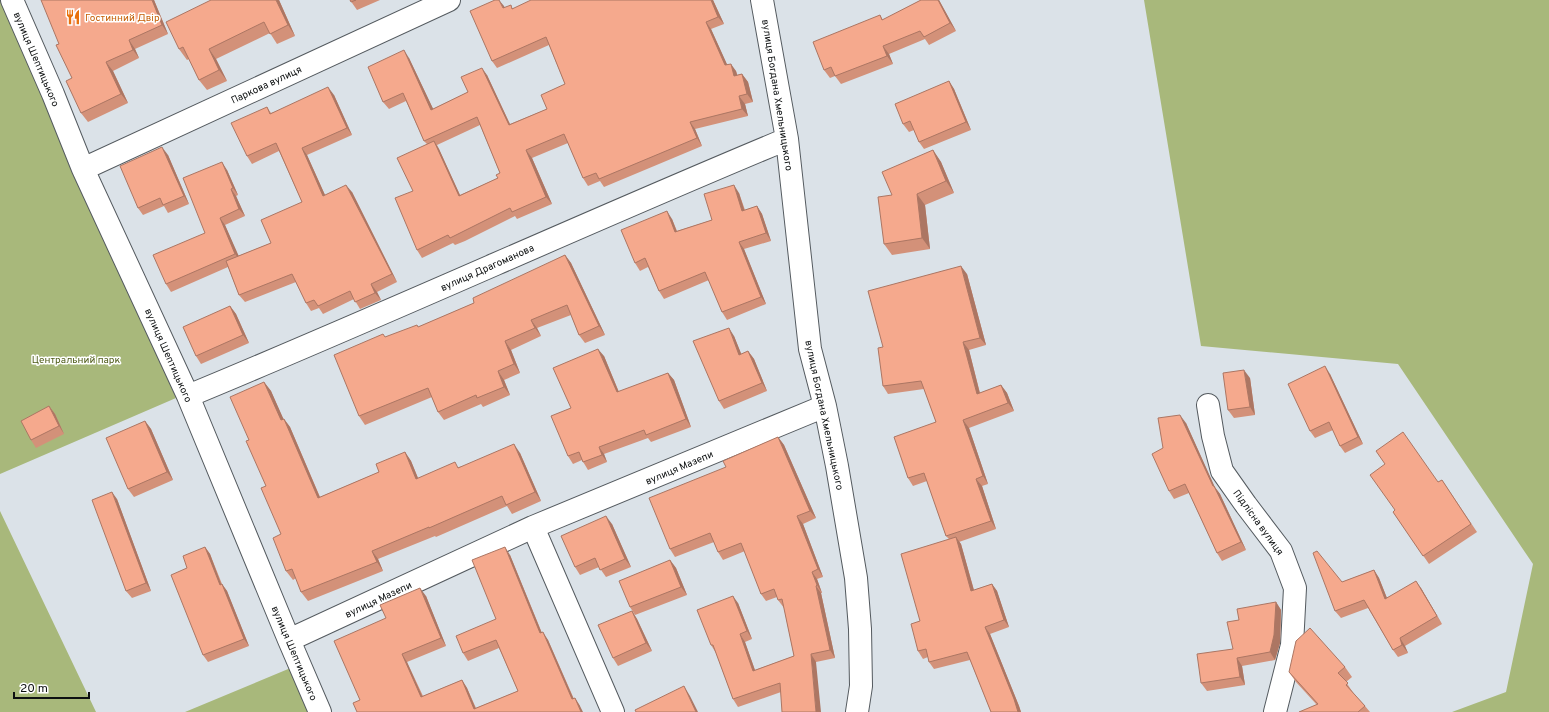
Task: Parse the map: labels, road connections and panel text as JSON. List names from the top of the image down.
{
  "streets": {
    "street": [
      "вулиця Шептицького",
      "Паркова вулиця",
      "вулиця Богдана Хмельницького",
      "вулиця Драгоманова",
      "вулиця Мазепи",
      "Підлісна вулиця"
    ]
  },
  "crossings": [
    ["вулиця Шептицького", "Паркова вулиця"],
    ["вулиця Шептицького", "вулиця Драгоманова"],
    ["вулиця Шептицького", "вулиця Мазепи"],
    ["вулиця Богдана Хмельницького", "вулиця Драгоманова"],
    ["вулиця Богдана Хмельницького", "вулиця Мазепи"]
  ],
  "parks": ["Центральний парк"],
  "places": {
    "restaurant": ["Гостинний Двір"]
  },
  "scale_bar": "20 m"
}
